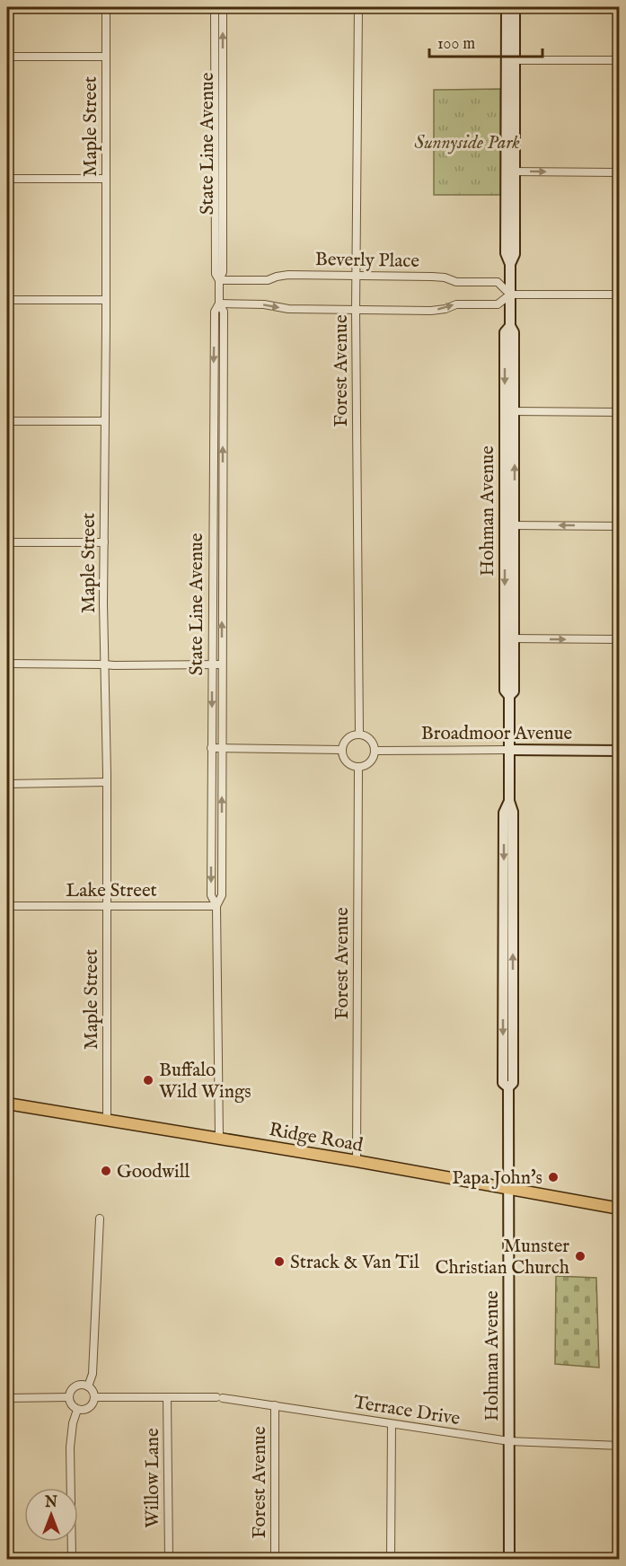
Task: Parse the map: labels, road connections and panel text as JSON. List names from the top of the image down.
{
  "streets": {
    "main road": ["Hohman Avenue", "Broadmoor Avenue", "Ridge Road"],
    "street": [
      "Maple Street",
      "State Line Avenue",
      "Beverly Place",
      "Forest Avenue",
      "Lake Street",
      "Terrace Drive",
      "Willow Lane"
    ]
  },
  "crossings": [
    ["Maple Street", "Lake Street"],
    ["Maple Street", "Ridge Road"],
    ["State Line Avenue", "Beverly Place"],
    ["State Line Avenue", "Lake Street"],
    ["State Line Avenue", "Ridge Road"],
    ["Beverly Place", "Forest Avenue"],
    ["Beverly Place", "Hohman Avenue"],
    ["Forest Avenue", "Broadmoor Avenue"],
    ["Forest Avenue", "Ridge Road"],
    ["Forest Avenue", "Terrace Drive"],
    ["Hohman Avenue", "Broadmoor Avenue"],
    ["Hohman Avenue", "Ridge Road"],
    ["Hohman Avenue", "Terrace Drive"],
    ["Terrace Drive", "Willow Lane"]
  ],
  "parks": ["Sunnyside Park"],
  "places": [
    "Buffalo Wild Wings",
    "Goodwill",
    "Papa John's",
    "Munster Christian Church",
    "Strack & Van Til"
  ],
  "scale_bar": "100 m",
  "north": "top"
}
